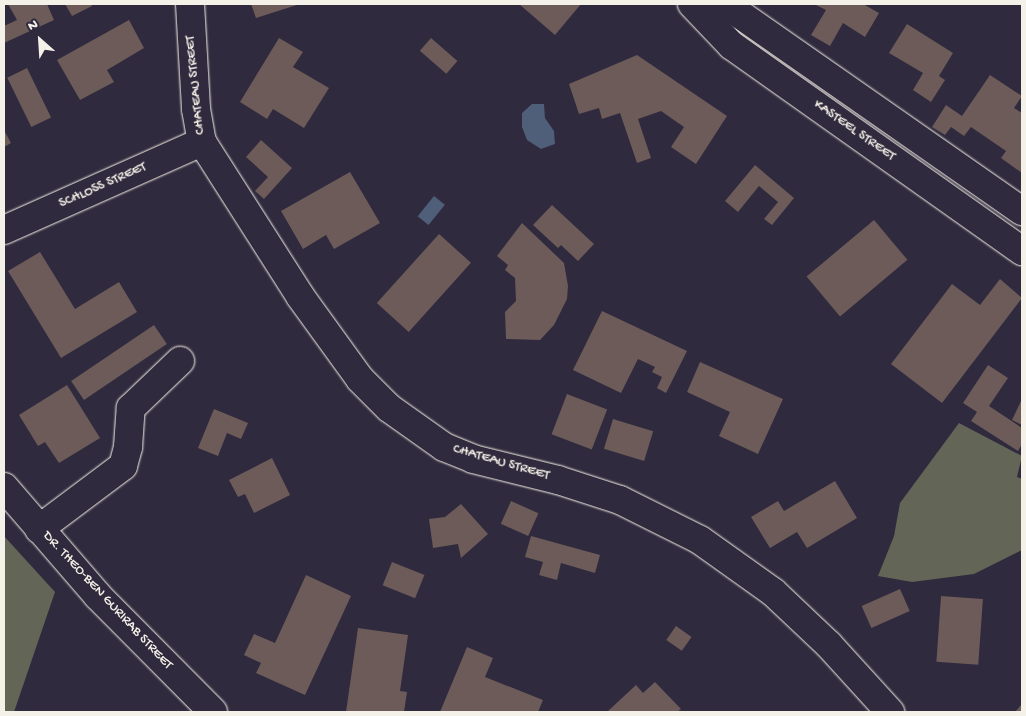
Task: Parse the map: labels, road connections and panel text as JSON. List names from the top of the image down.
{
  "streets": {
    "street": [
      "CHATEAU STREET",
      "KASTEEL STREET",
      "SCHLOSS STREET",
      "DR. THEO-BEN GURIRAB STREET"
    ]
  },
  "crossings": [
    ["CHATEAU STREET", "SCHLOSS STREET"]
  ],
  "north": "top left"
}
